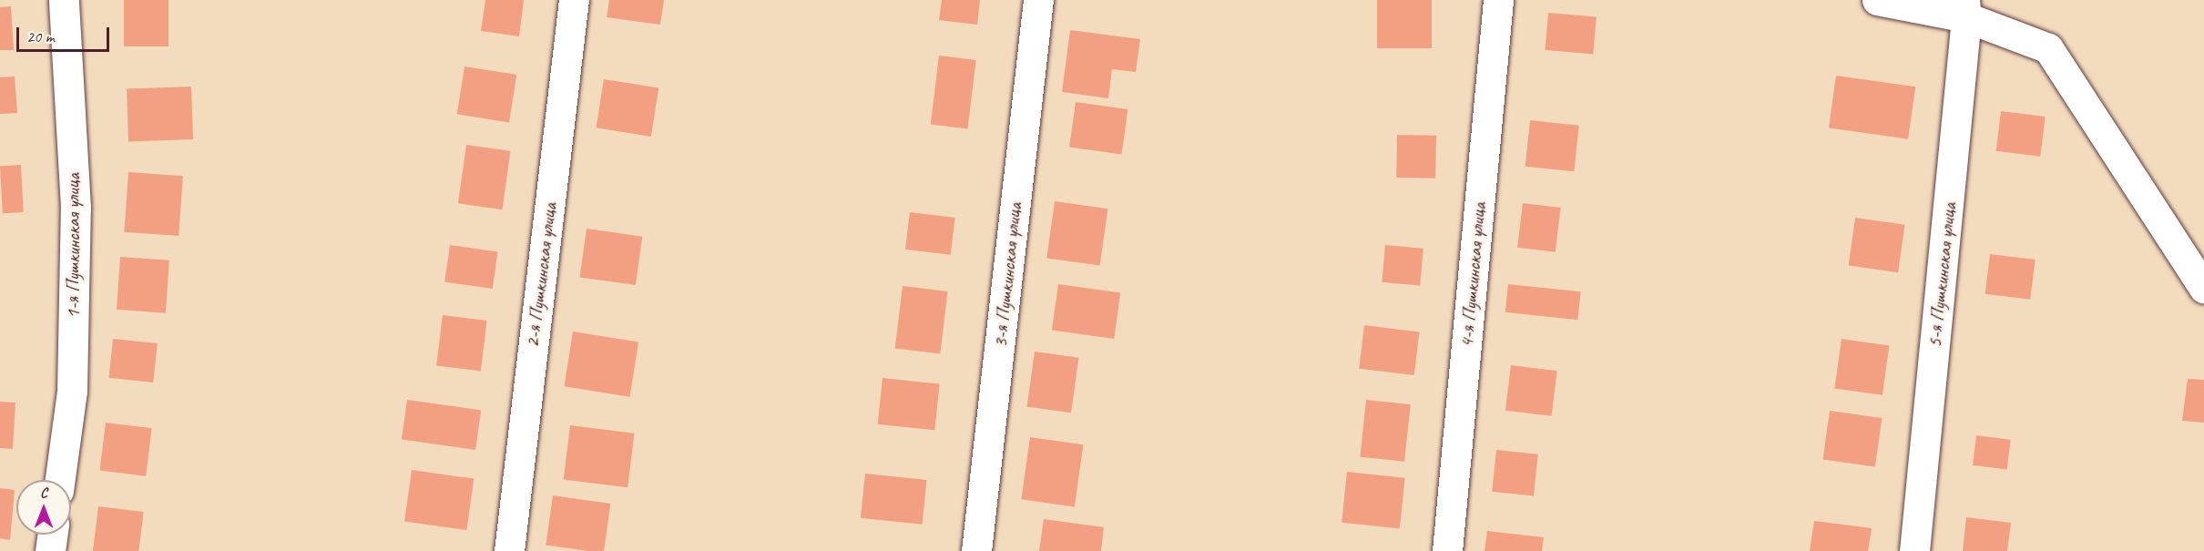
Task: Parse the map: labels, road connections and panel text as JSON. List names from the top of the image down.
{
  "streets": {
    "street": [
      "1-я Пушкинская улица",
      "2-я Пушкинская улица",
      "3-я Пушкинская улица",
      "4-я Пушкинская улица",
      "5-я Пушкинская улица"
    ]
  },
  "scale_bar": "20 m",
  "north": "top"
}
